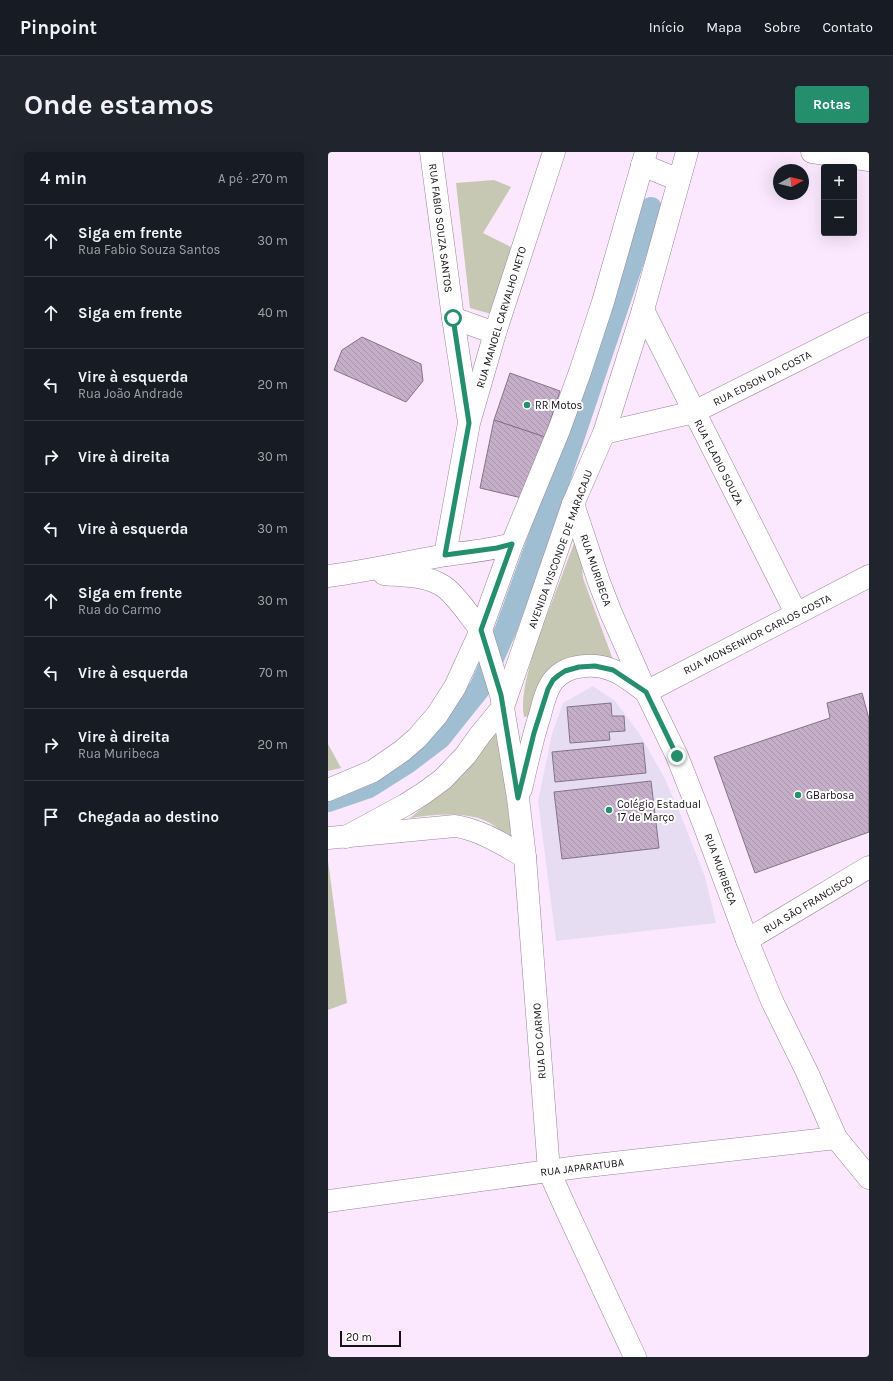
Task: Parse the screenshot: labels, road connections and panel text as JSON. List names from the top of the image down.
{
  "streets": {
    "street": [
      "RUA FABIO SOUZA SANTOS",
      "RUA MANOEL CARVALHO NETO",
      "RUA EDSON DA COSTA",
      "RUA ELADIO SOUZA",
      "AVENIDA VISCONDE DE MARACAJU",
      "RUA MURIBECA",
      "RUA MONSENHOR CARLOS COSTA",
      "RUA SÃO FRANCISCO",
      "RUA DO CARMO",
      "RUA JAPARATUBA"
    ]
  },
  "crossings": [
    ["RUA FABIO SOUZA SANTOS", "RUA MANOEL CARVALHO NETO"],
    ["RUA EDSON DA COSTA", "RUA ELADIO SOUZA"],
    ["RUA EDSON DA COSTA", "AVENIDA VISCONDE DE MARACAJU"],
    ["RUA ELADIO SOUZA", "AVENIDA VISCONDE DE MARACAJU"],
    ["RUA ELADIO SOUZA", "RUA MONSENHOR CARLOS COSTA"],
    ["AVENIDA VISCONDE DE MARACAJU", "RUA MURIBECA"],
    ["AVENIDA VISCONDE DE MARACAJU", "RUA DO CARMO"],
    ["RUA MURIBECA", "RUA MONSENHOR CARLOS COSTA"],
    ["RUA MURIBECA", "RUA SÃO FRANCISCO"],
    ["RUA MURIBECA", "RUA JAPARATUBA"],
    ["RUA DO CARMO", "RUA JAPARATUBA"]
  ],
  "places": ["RR Motos", "GBarbosa", "Colégio Estadual 17 de Março"],
  "scale_bar": "20 m",
  "north": "right",
  "page": {
    "header": "Pinpoint",
    "nav": [
      "Início",
      "Mapa",
      "Sobre",
      "Contato"
    ],
    "buttons": "Rotas",
    "title": "Onde estamos",
    "heading": ["4 min", "A pé · 270 m"],
    "map_buttons": ["+", "−"],
    "list": [
      ["Siga em frente", "Rua Fabio Souza Santos", "30 m"],
      ["Siga em frente", "40 m"],
      ["Vire à esquerda", "Rua João Andrade", "20 m"],
      ["Vire à direita", "30 m"],
      ["Vire à esquerda", "30 m"],
      ["Siga em frente", "Rua do Carmo", "30 m"],
      ["Vire à esquerda", "70 m"],
      ["Vire à direita", "Rua Muribeca", "20 m"],
      "Chegada ao destino"
    ],
    "scale": "20 m"
  }
}
